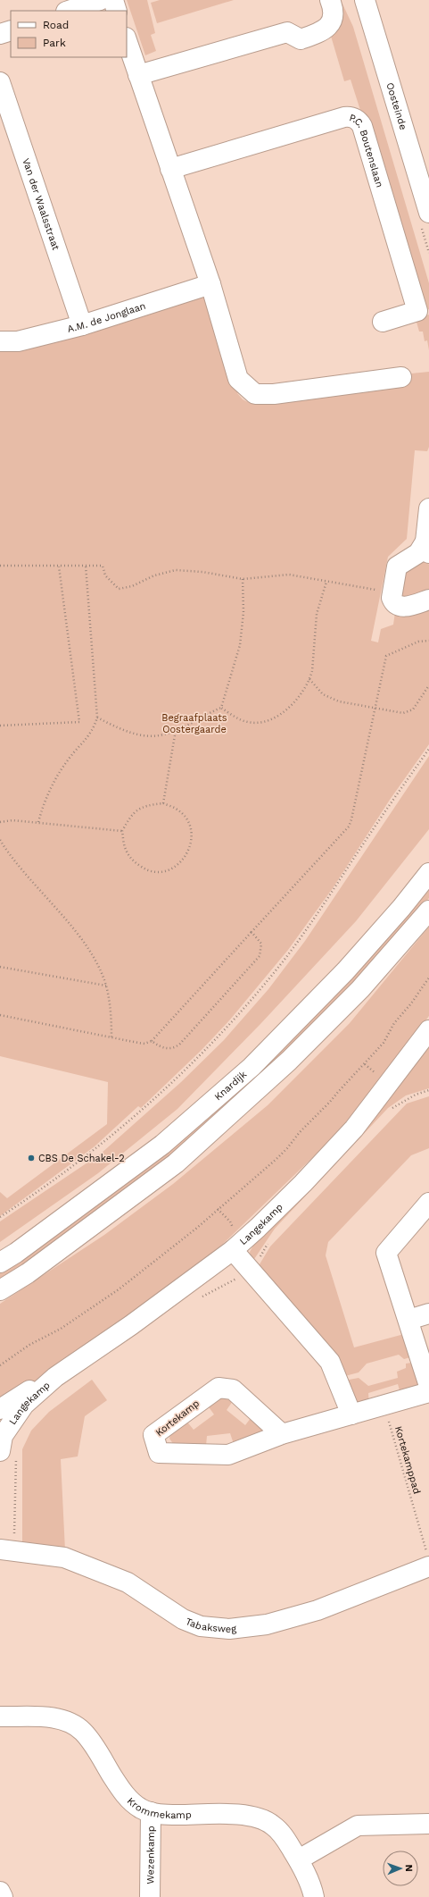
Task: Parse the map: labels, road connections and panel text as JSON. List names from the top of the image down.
{
  "streets": {
    "street": [
      "Oosteinde",
      "P.C. Boutenslaan",
      "Van der Waalsstraat",
      "A.M. de Jonglaan",
      "Knardijk",
      "Langekamp",
      "Kortekamp",
      "Tabaksweg",
      "Krommekamp",
      "Wezenkamp"
    ],
    "path": ["Kortekamppad"]
  },
  "crossings": [
    ["Van der Waalsstraat", "A.M. de Jonglaan"],
    ["Kortekamp", "Kortekamppad"],
    ["Kortekamppad", "Tabaksweg"],
    ["Krommekamp", "Wezenkamp"]
  ],
  "parks": ["Begraafplaats Oostergaarde"],
  "places": ["CBS De Schakel-2"],
  "legend": ["Road", "Park"],
  "north": "right"
}
